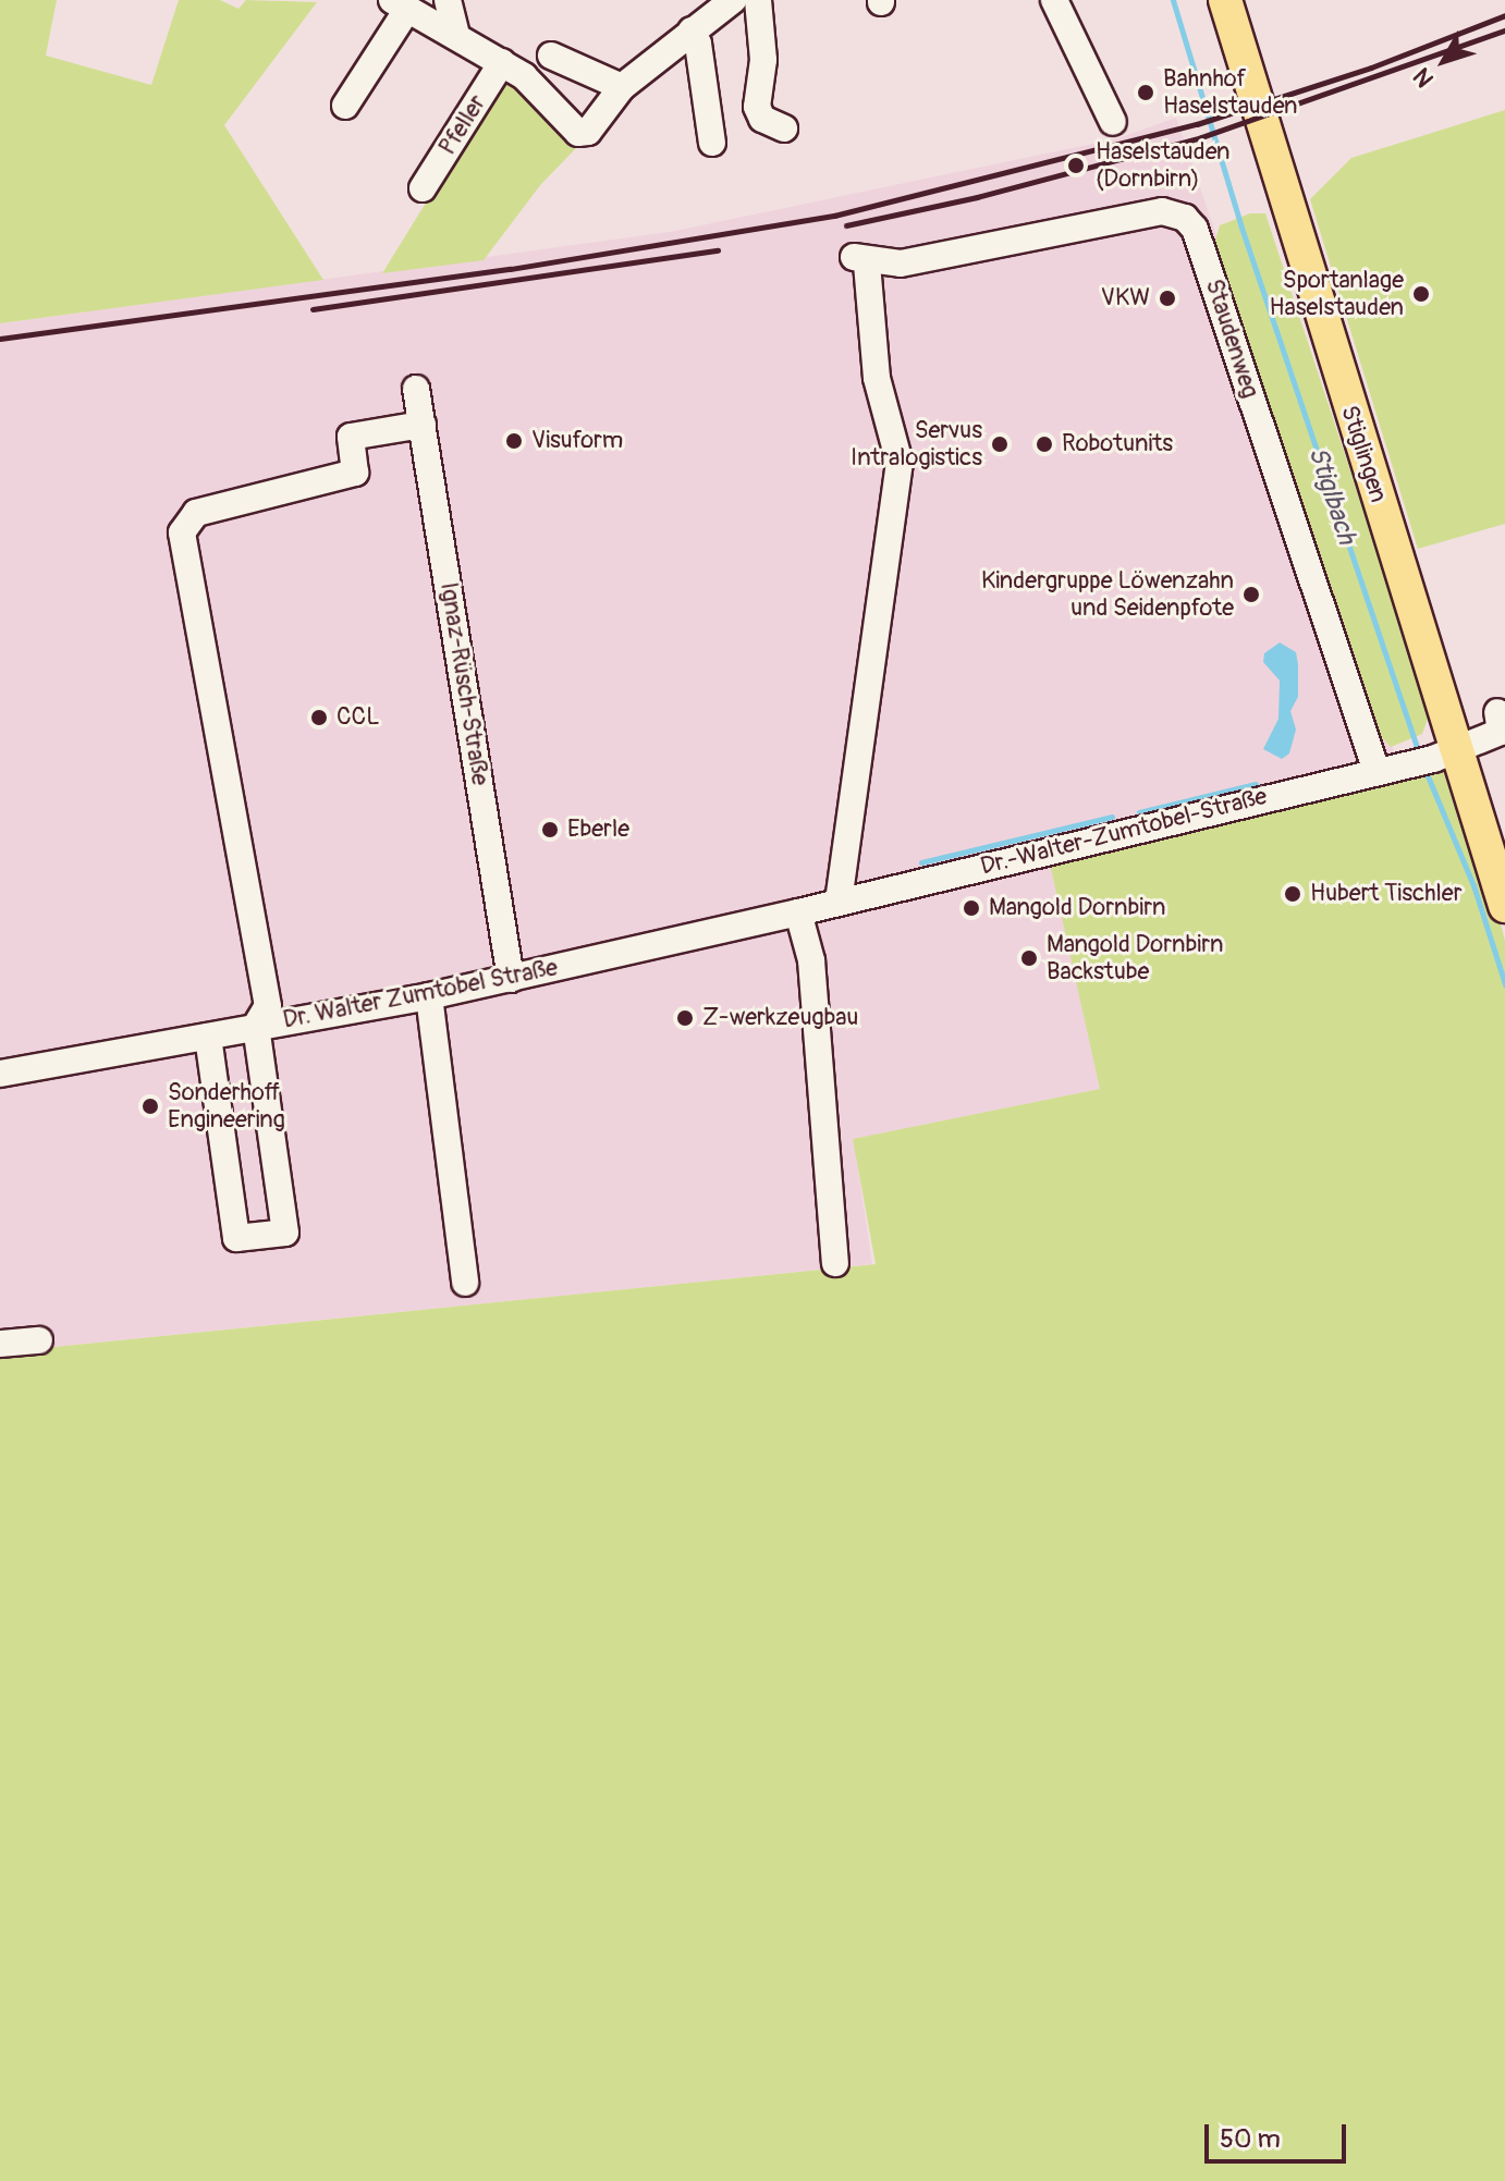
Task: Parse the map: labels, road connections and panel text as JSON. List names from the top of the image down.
{
  "streets": {
    "main road": ["Stiglingen"],
    "street": [
      "Pfeller",
      "Staudenweg",
      "Ignaz-Rüsch-Straße",
      "Dr.-Walter-Zumtobel-Straße",
      "Dr. Walter Zumtobel Straße"
    ]
  },
  "crossings": [
    ["Staudenweg", "Dr.-Walter-Zumtobel-Straße"],
    ["Staudenweg", "Dr. Walter Zumtobel Straße"],
    ["Stiglingen", "Dr.-Walter-Zumtobel-Straße"],
    ["Ignaz-Rüsch-Straße", "Dr. Walter Zumtobel Straße"],
    ["Dr.-Walter-Zumtobel-Straße", "Dr. Walter Zumtobel Straße"]
  ],
  "water": ["Stiglbach"],
  "places": [
    "Bahnhof Haselstauden",
    "Haselstauden (Dornbirn)",
    "Sportanlage Haselstauden",
    "VKW",
    "Visuform",
    "Servus Intralogistics",
    "Robotunits",
    "Kindergruppe Löwenzahn und Seidenpfote",
    "CCL",
    "Eberle",
    "Hubert Tischler",
    "Mangold Dornbirn",
    "Mangold Dornbirn Backstube",
    "Z-werkzeugbau",
    "Sonderhoff Engineering"
  ],
  "scale_bar": "50 m",
  "north": "bottom left"
}
